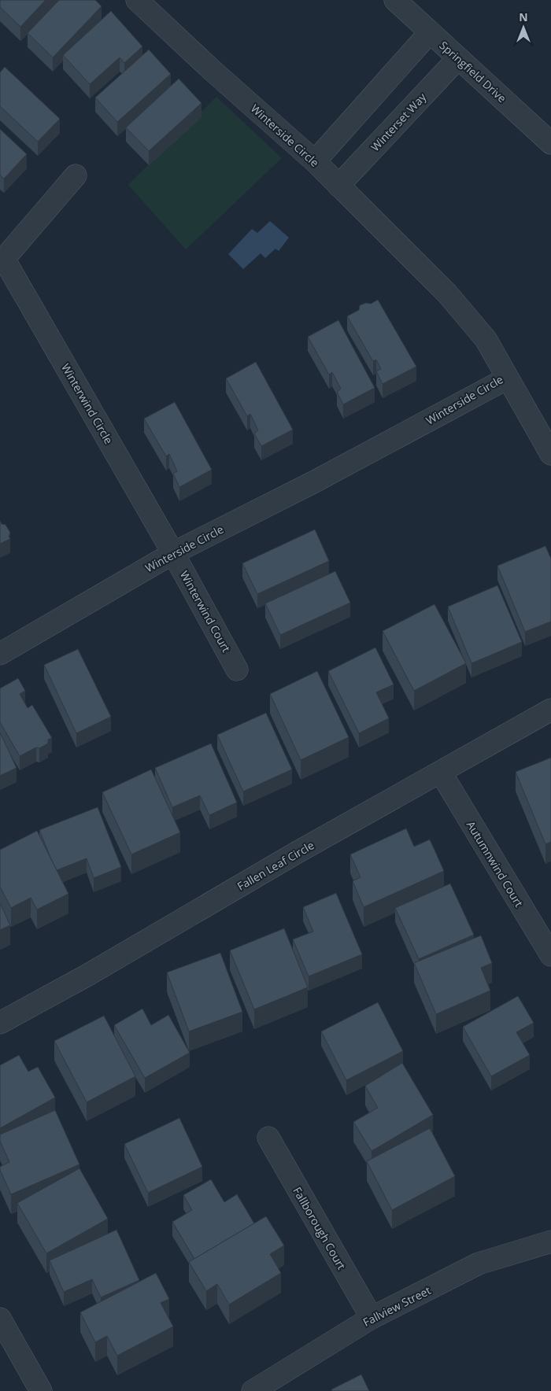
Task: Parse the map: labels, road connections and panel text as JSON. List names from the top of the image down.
{
  "streets": {
    "street": [
      "Springfield Drive",
      "Winterset Way",
      "Winterside Circle",
      "Winterwind Circle",
      "Winterwind Court",
      "Autumnwind Court",
      "Fallen Leaf Circle",
      "Fallborough Court",
      "Fallview Street"
    ]
  },
  "crossings": [
    ["Springfield Drive", "Winterset Way"],
    ["Winterset Way", "Winterside Circle"],
    ["Winterside Circle", "Winterwind Circle"],
    ["Winterside Circle", "Winterwind Court"],
    ["Winterwind Circle", "Winterwind Court"],
    ["Autumnwind Court", "Fallen Leaf Circle"],
    ["Fallborough Court", "Fallview Street"]
  ],
  "north": "top"
}
